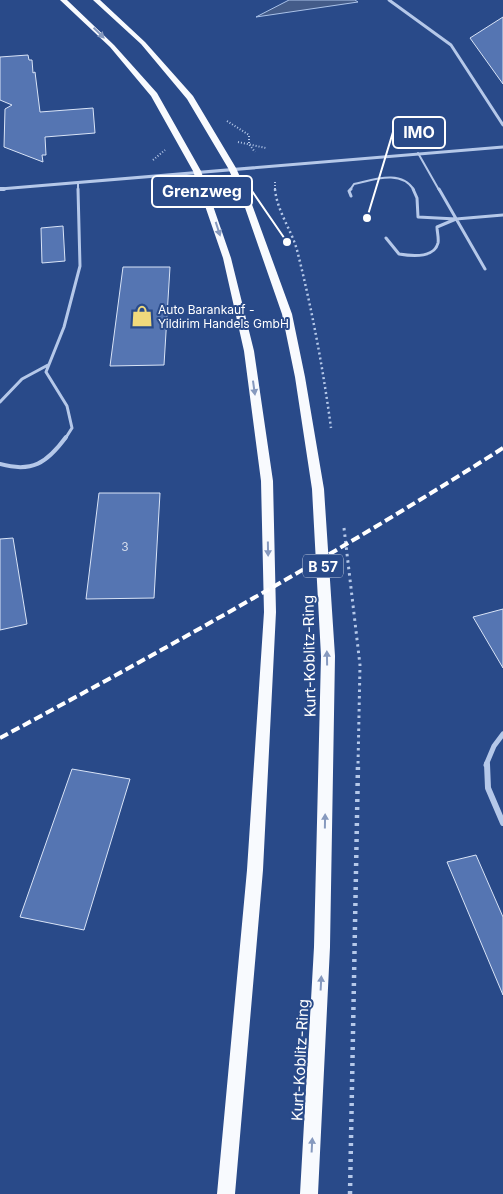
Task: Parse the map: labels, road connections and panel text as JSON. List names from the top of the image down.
{
  "streets": {
    "main road": ["B 57", "Kurt-Koblitz-Ring"]
  },
  "places": {
    "other": ["IMO", "Grenzweg"],
    "shop": ["Auto Barankauf - Yildirim Handels GmbH"]
  },
  "house_numbers": ["3"]
}
